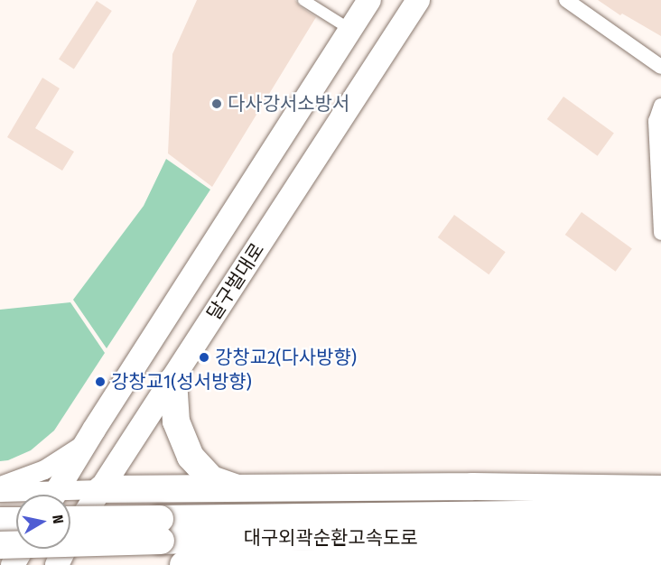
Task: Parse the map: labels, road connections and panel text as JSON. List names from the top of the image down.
{
  "streets": {
    "highway": ["대구외곽순환고속도로"],
    "main road": ["달구벌대로"]
  },
  "places": ["다사강서소방서", "강창교2(다사방향)", "강창교1(성서방향)"],
  "north": "right"
}
